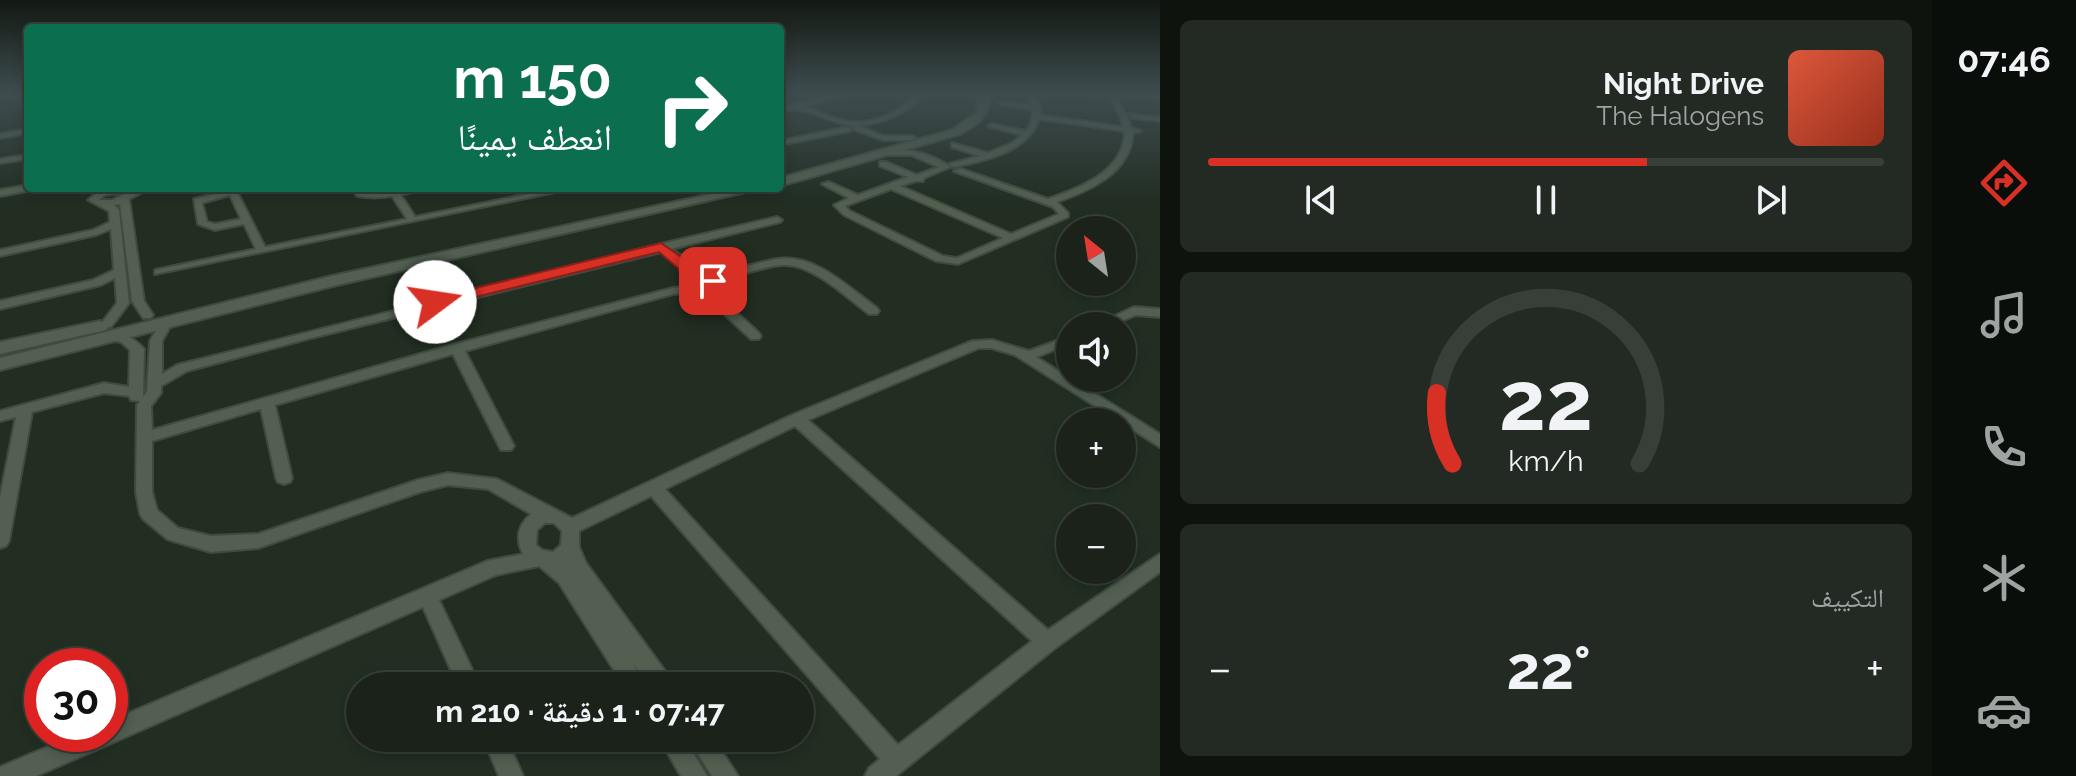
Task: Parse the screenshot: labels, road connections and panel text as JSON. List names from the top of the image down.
{
  "north": "top left",
  "page": {
    "tabs": "07:46",
    "turn": ["150 m", "انعطف يمينًا"],
    "song": ["Night Drive", "The Halogens"],
    "map_buttons": ["+", "−"],
    "tile": "التكييف",
    "heat": ["−", "22°", "+"],
    "limit": "30",
    "trip": "07:47 · 1 دقيقة · 210 m",
    "gauge": ["22", "km/h"]
  }
}
